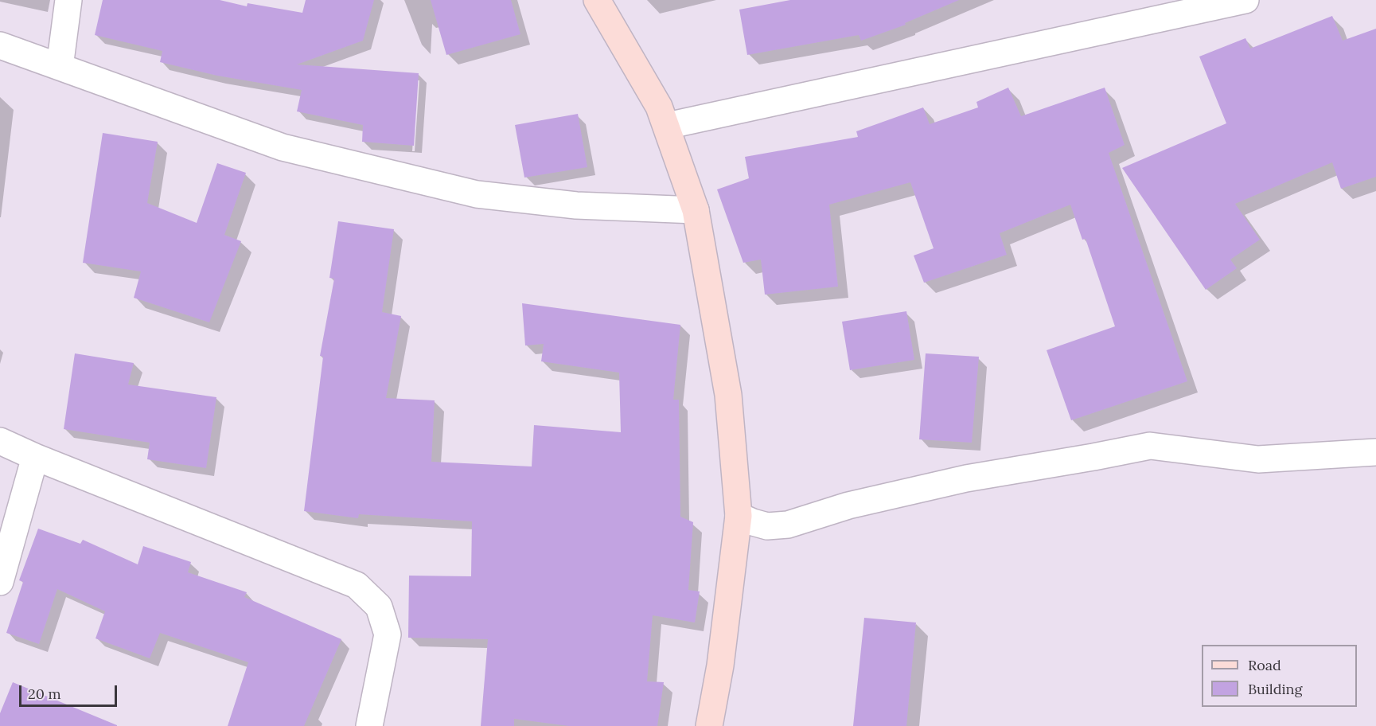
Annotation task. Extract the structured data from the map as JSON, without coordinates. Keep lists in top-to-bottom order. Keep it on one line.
{"legend":["Road","Building"],"scale_bar":"20 m"}
